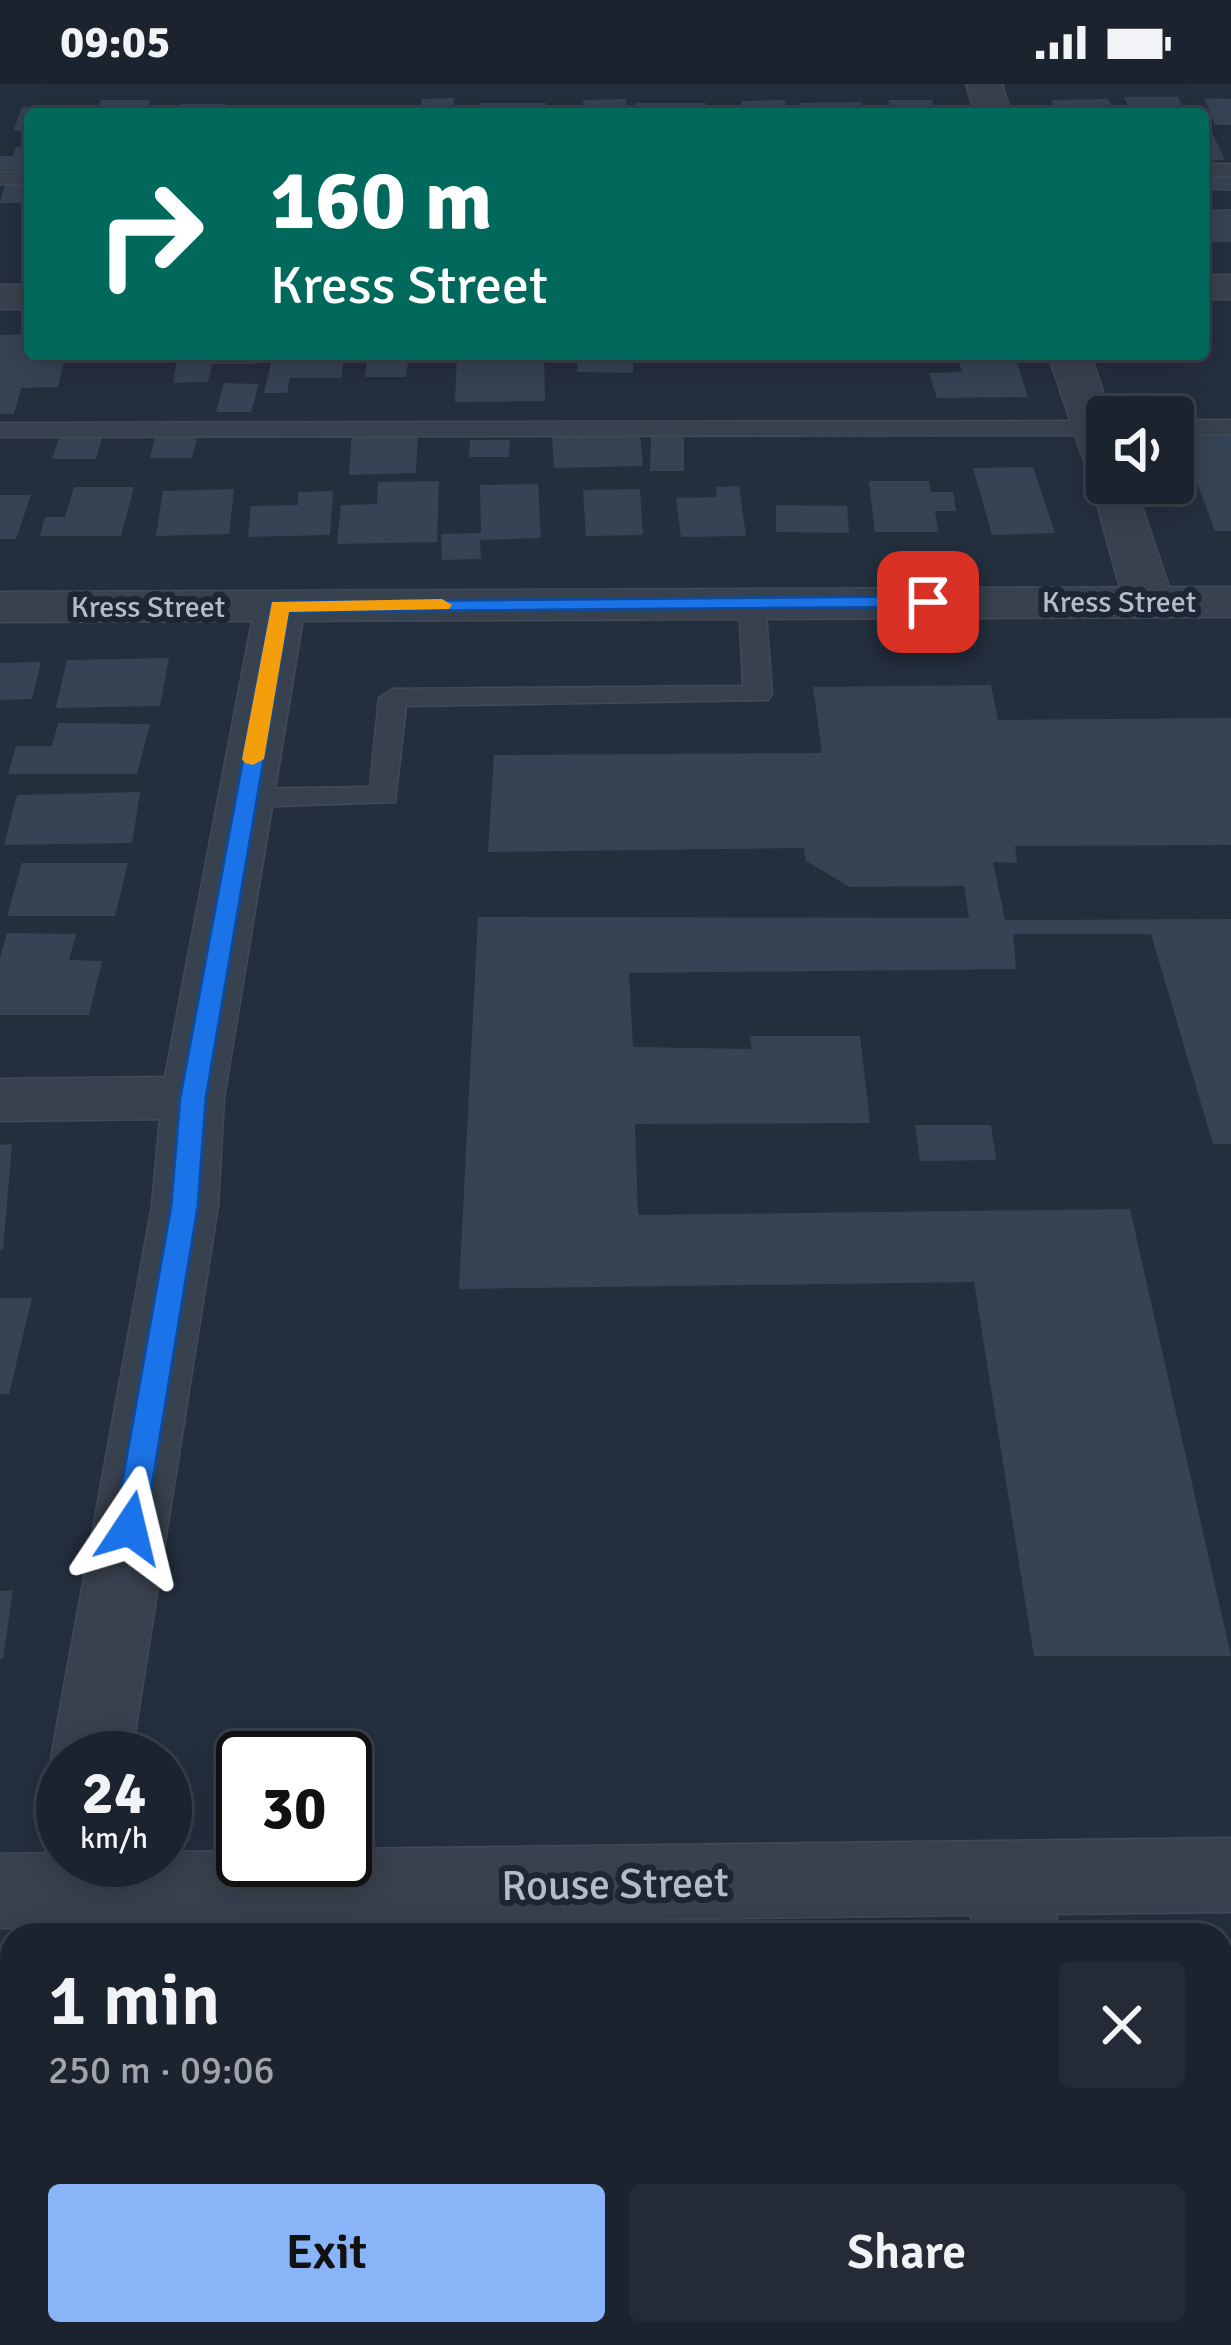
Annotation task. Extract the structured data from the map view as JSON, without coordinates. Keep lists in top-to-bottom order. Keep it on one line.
{"streets":{"street":["Kress Street","Rouse Street"]},"page":{"status":"09:05","turn":["160 m","Kress Street"],"speed":"24 km/h","limit":"30","heading":["1 min","250 m · 09:06"],"buttons":["Exit","Share"]}}
